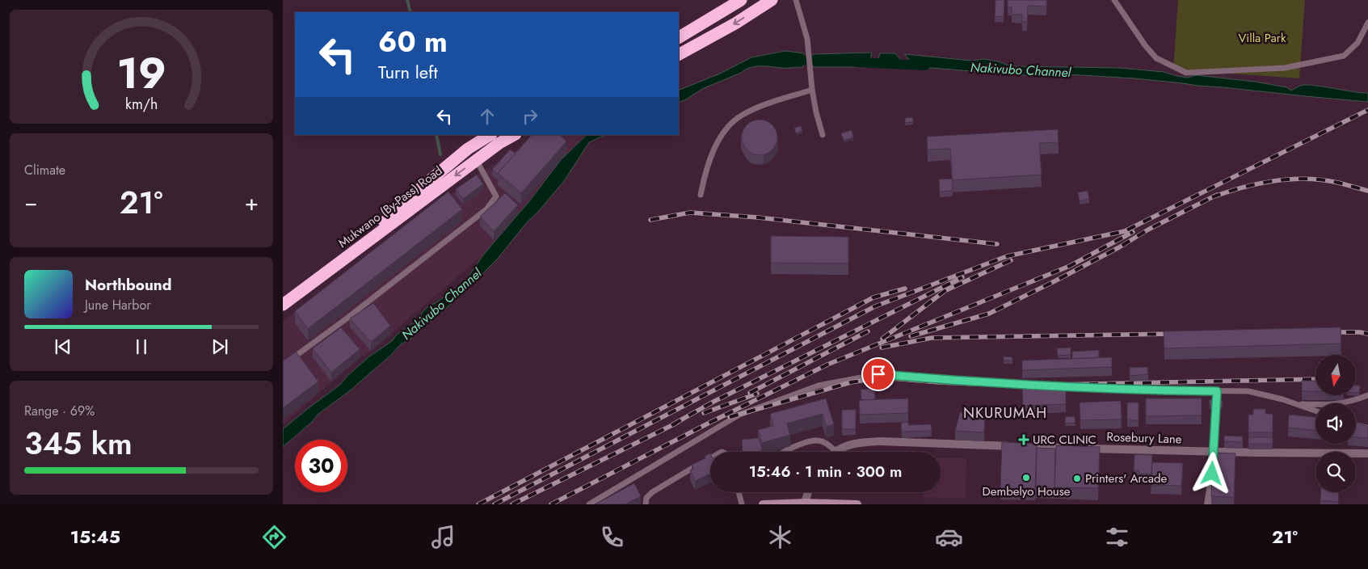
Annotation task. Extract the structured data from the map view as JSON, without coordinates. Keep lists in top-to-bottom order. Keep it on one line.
{"streets":{"highway":["Mukwano (By-Pass) Road"],"street":["Rosebury Lane"]},"districts":["NKURUMAH"],"water":["Nakivubo Channel"],"parks":["Villa Park"],"places":{"health":["URC CLINIC"],"other":["Dembelyo House","Printers' Arcade"]},"north":"bottom","page":{"turn":["60 m","Turn left"],"tile":["Climate",["Range · 69%","345 km"]],"heat":["−","21°","+"],"song":["Northbound","June Harbor"],"limit":"30","trip":"15:46 · 1 min · 300 m","tabs":["15:45","21°"],"gauge":["19","km/h"]}}
